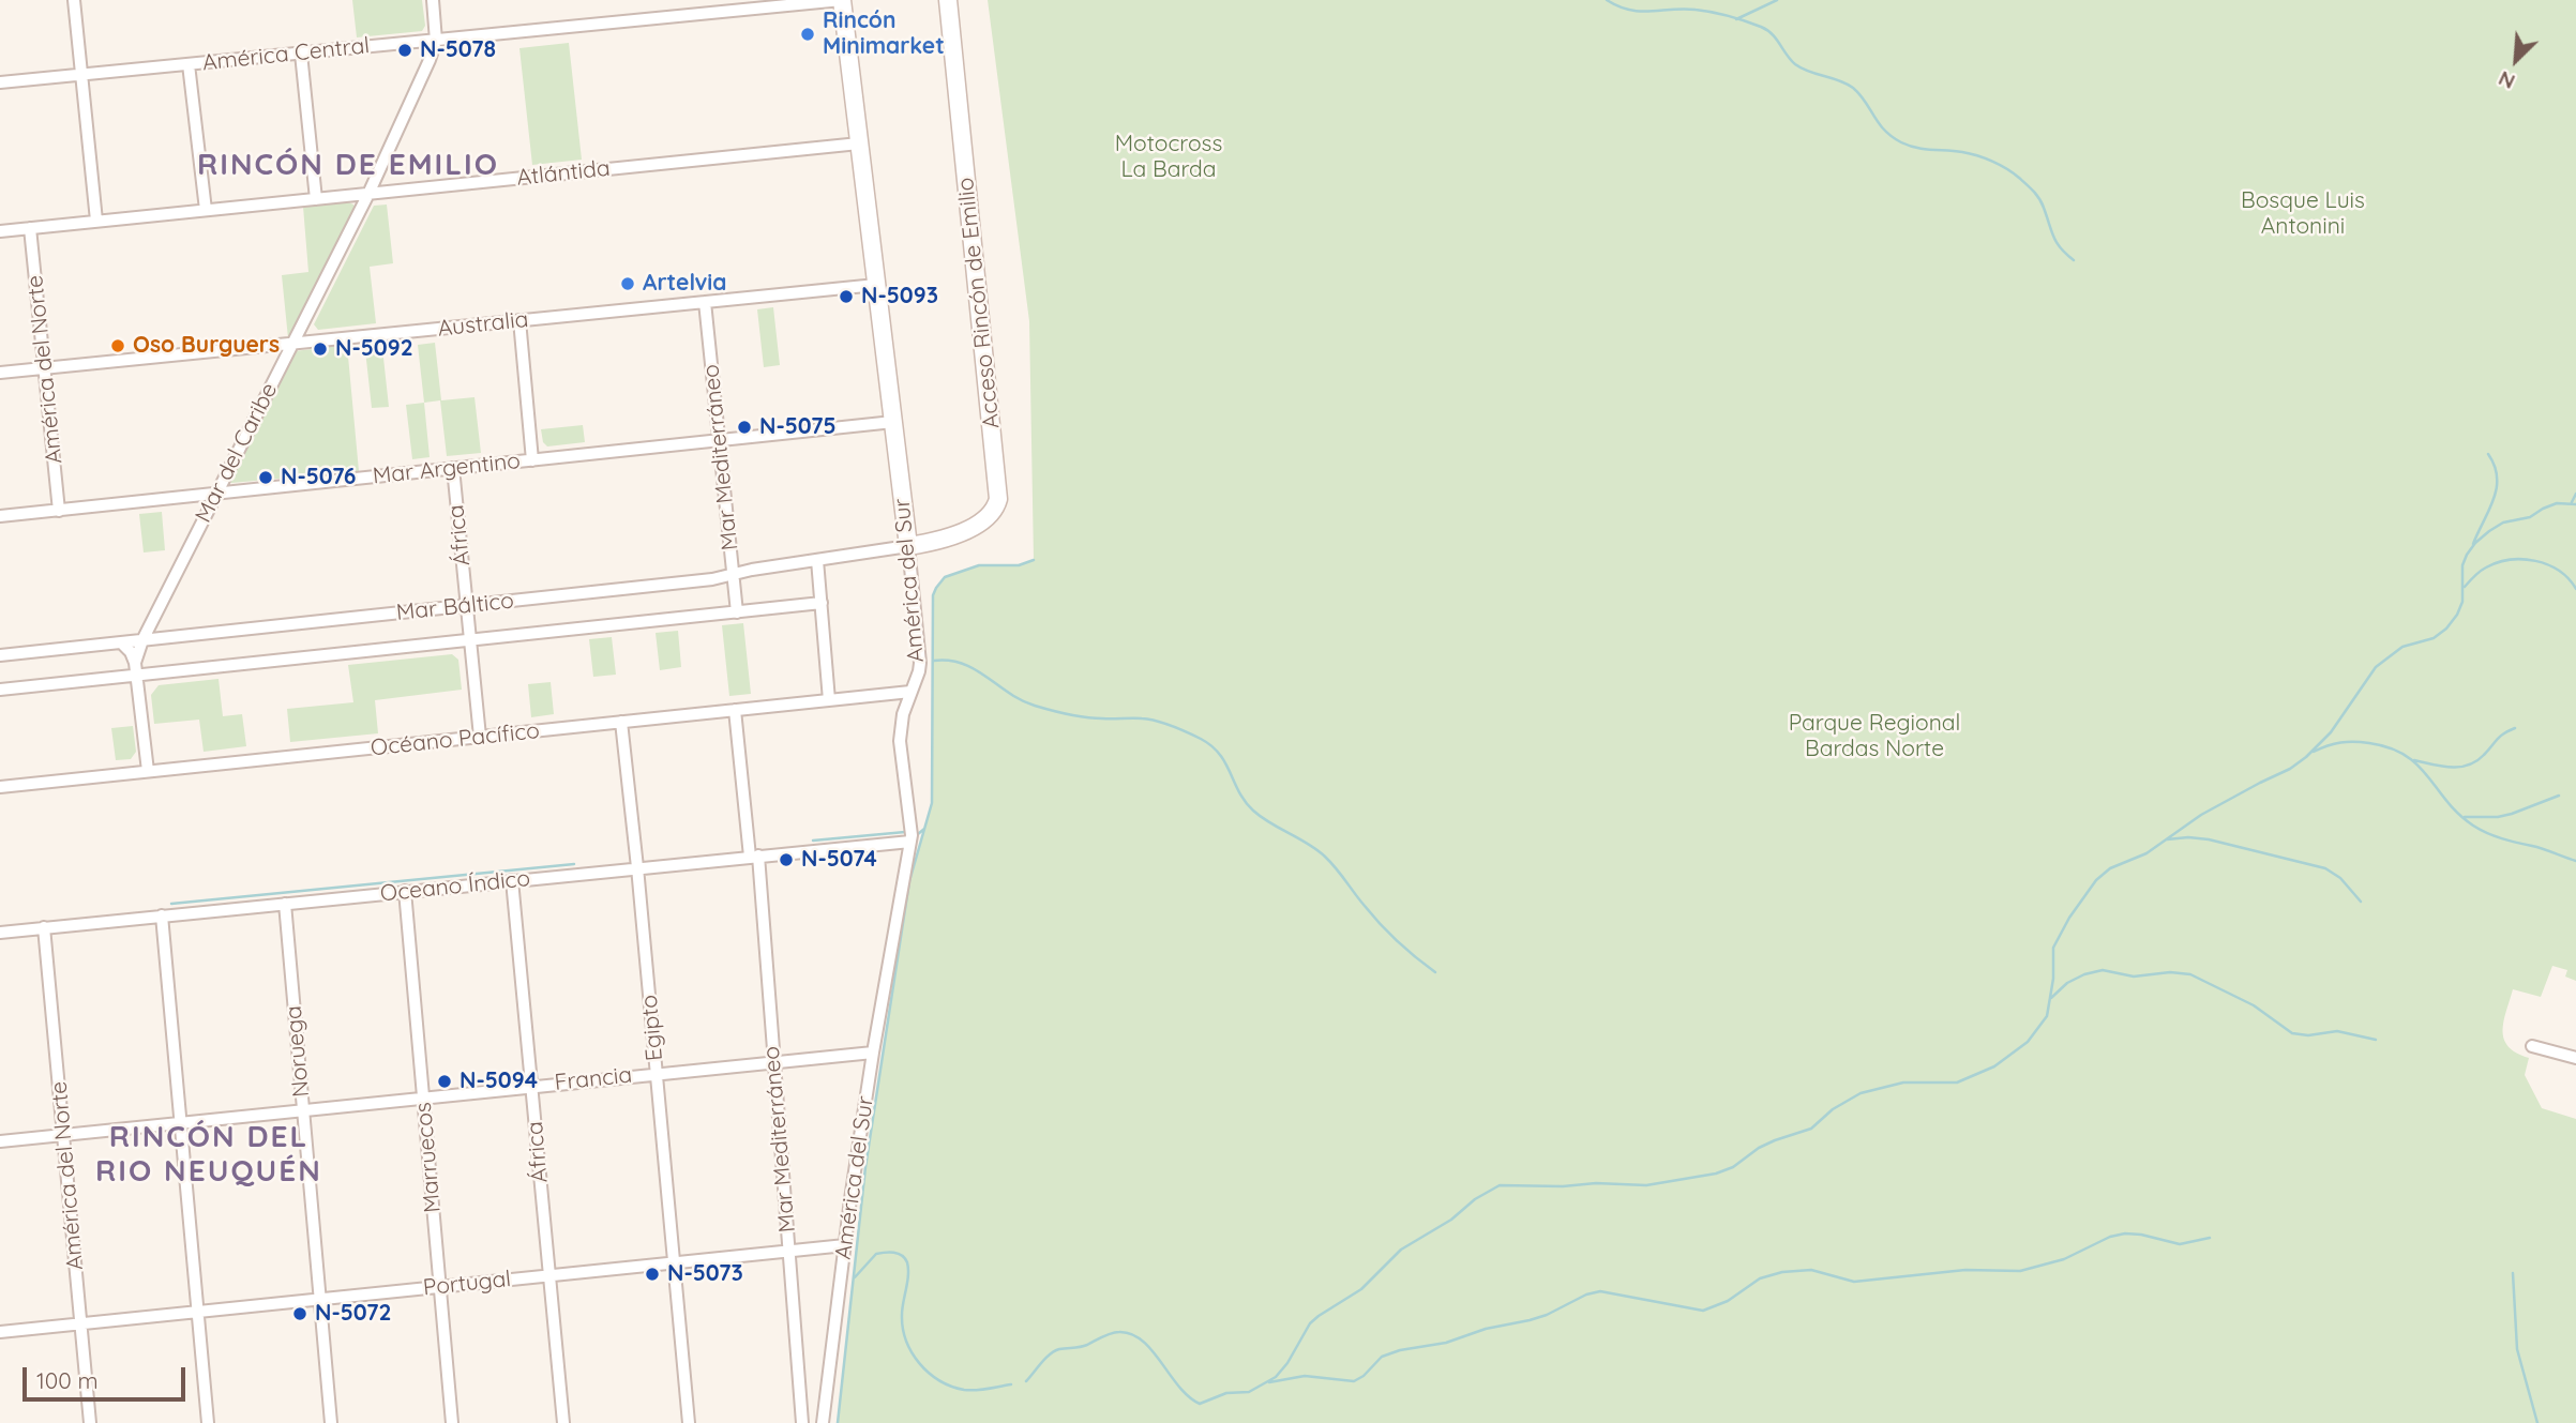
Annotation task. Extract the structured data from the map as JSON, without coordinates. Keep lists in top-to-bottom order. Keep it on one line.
{"streets":{"street":["América Central","Atlántida","Acceso Rincón de Emilio","Australia","América del Norte","Mar del Caribe","Mar Mediterráneo","Mar Argentino","África","América del Sur","Mar Báltico","Océano Pacífico","Oceano Índico","Egipto","Noruega","Francia","Marruecos","Portugal"]},"crossings":[["América Central","Mar del Caribe"],["América Central","América del Sur"],["Atlántida","América del Norte"],["Atlántida","Mar del Caribe"],["Atlántida","América del Sur"],["Acceso Rincón de Emilio","América del Sur"],["Acceso Rincón de Emilio","Mar Báltico"],["Australia","América del Norte"],["Australia","Mar del Caribe"],["Australia","Mar Mediterráneo"],["Australia","América del Sur"],["América del Norte","Mar Argentino"],["América del Norte","Oceano Índico"],["América del Norte","Francia"],["América del Norte","Portugal"],["Mar del Caribe","Mar Argentino"],["Mar del Caribe","Mar Báltico"],["Mar del Caribe","Océano Pacífico"],["Mar Mediterráneo","Mar Argentino"],["Mar Mediterráneo","Mar Báltico"],["Mar Mediterráneo","Océano Pacífico"],["Mar Mediterráneo","Oceano Índico"],["Mar Mediterráneo","Francia"],["Mar Mediterráneo","Portugal"],["Mar Argentino","África"],["Mar Argentino","América del Sur"],["África","Mar Báltico"],["África","Océano Pacífico"],["África","Oceano Índico"],["África","Francia"],["África","Portugal"],["América del Sur","Mar Báltico"],["América del Sur","Océano Pacífico"],["América del Sur","Oceano Índico"],["América del Sur","Francia"],["América del Sur","Portugal"],["Océano Pacífico","Egipto"],["Oceano Índico","Egipto"],["Oceano Índico","Noruega"],["Oceano Índico","Marruecos"],["Egipto","Francia"],["Egipto","Portugal"],["Noruega","Francia"],["Noruega","Portugal"],["Francia","Marruecos"],["Marruecos","Portugal"]],"districts":["RINCÓN DE EMILIO","RINCÓN DEL RIO NEUQUÉN"],"parks":["Motocross La Barda","Bosque Luis Antonini","Parque Regional Bardas Norte"],"places":["Rincón Minimarket","N-5078","Artelvia","N-5093","Oso Burguers","N-5092","N-5075","N-5076","N-5074","N-5094","N-5073","N-5072"],"scale_bar":"100 m","north":"bottom left"}
